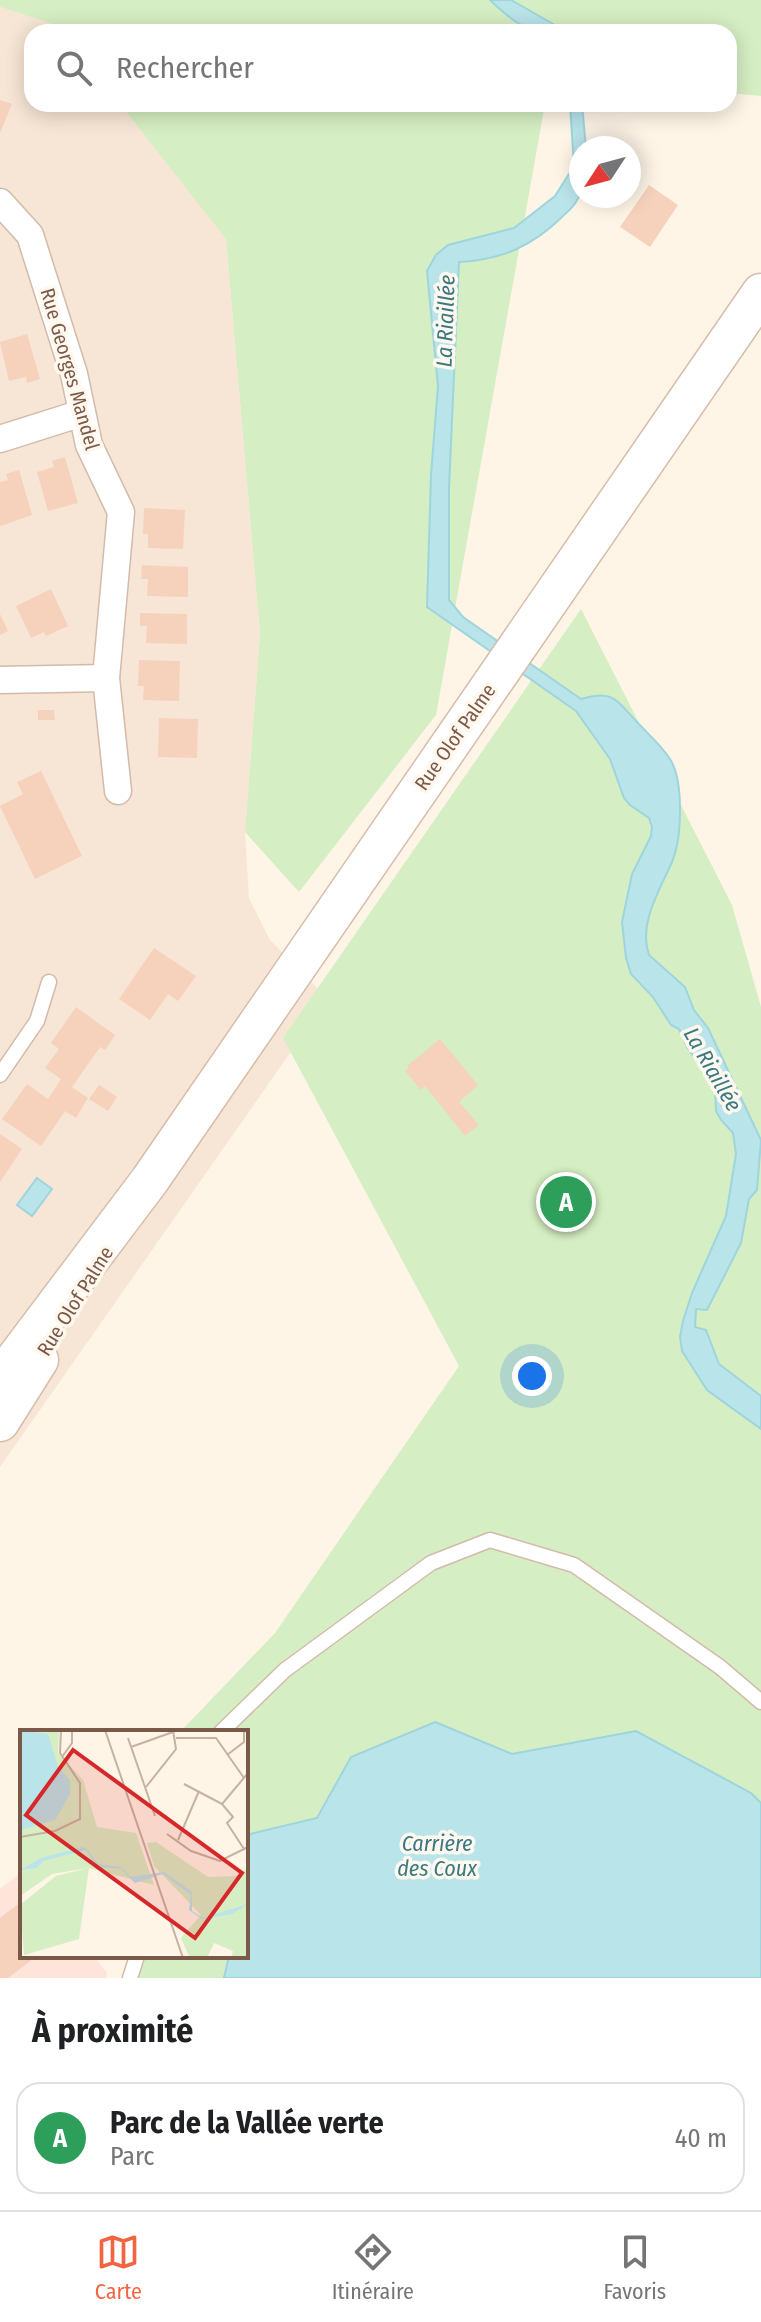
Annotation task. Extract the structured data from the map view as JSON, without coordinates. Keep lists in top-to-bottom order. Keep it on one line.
{"streets":{"main road":["Rue Olof Palme"],"street":["Rue Georges Mandel"]},"water":["La Riaillée","Carrière des Coux"],"north":"bottom left","page":{"search":"Rechercher","pins":"A","heading":"À proximité","list":[{"mark":"A","name":"Parc de la Vallée verte","note":"Parc","value":"40 m"}],"nav":["Carte","Itinéraire","Favoris"]}}
